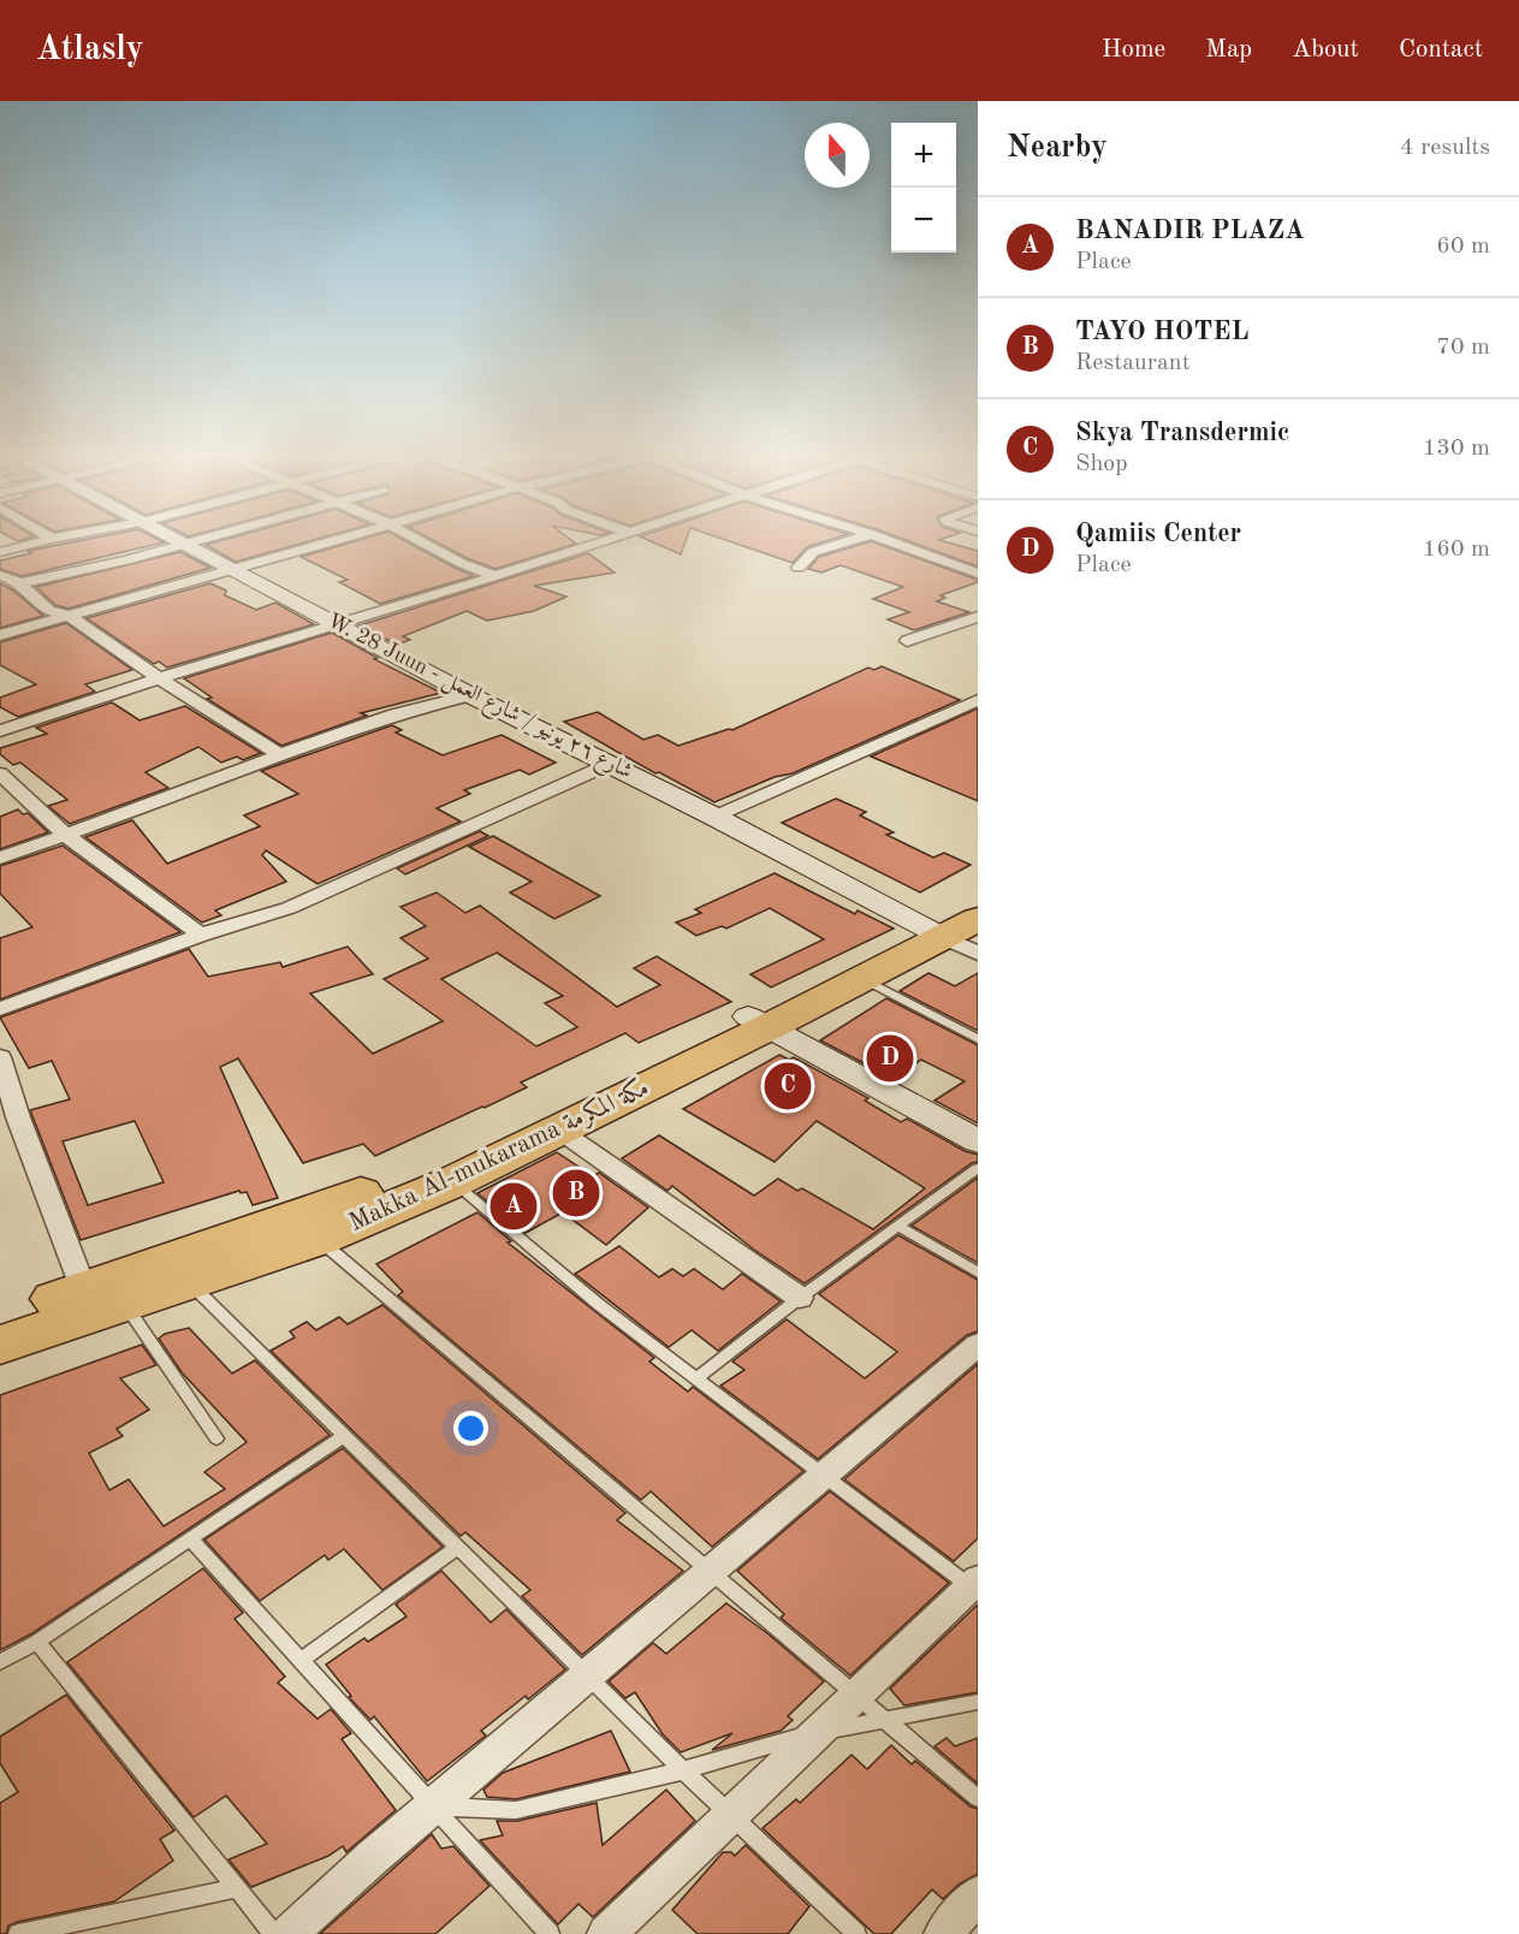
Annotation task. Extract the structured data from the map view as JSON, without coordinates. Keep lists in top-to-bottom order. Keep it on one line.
{"streets":{"highway":["Makka Al-mukarama مكة المكرمة"],"street":["W. 28 Juun - شارع ٢٦ يونيو / شارع العمل"]},"crossings":[["W. 28 Juun - شارع ٢٦ يونيو / شارع العمل","Makka Al-mukarama مكة المكرمة"]],"north":"top","page":{"header":"Atlasly","nav":["Home","Map","About","Contact"],"heading":["Nearby","4 results"],"map_buttons":["+","−"],"list":[{"mark":"A","name":"BANADIR PLAZA","note":"Place","value":"60 m"},{"mark":"B","name":"TAYO HOTEL","note":"Restaurant","value":"70 m"},{"mark":"C","name":"Skya Transdermic","note":"Shop","value":"130 m"},{"mark":"D","name":"Qamiis Center","note":"Place","value":"160 m"}],"pins":["D","C","B","A"]}}
